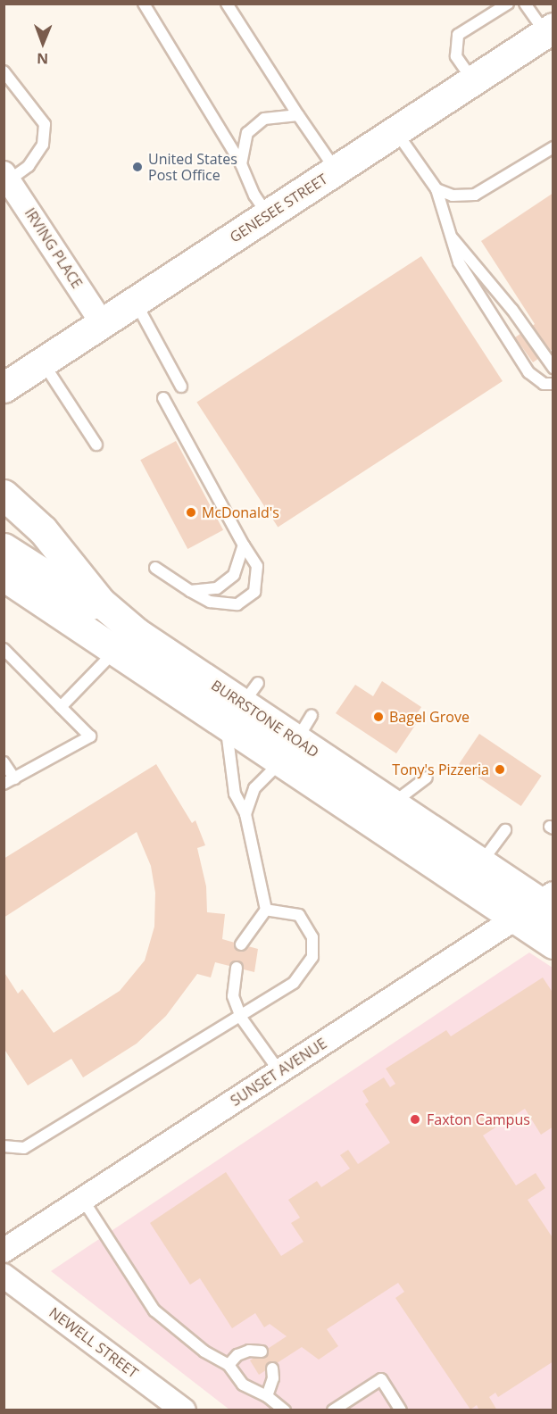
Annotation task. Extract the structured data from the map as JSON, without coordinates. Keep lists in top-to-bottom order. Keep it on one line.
{"streets":{"street":["GENESEE STREET","IRVING PLACE","BURRSTONE ROAD","SUNSET AVENUE","NEWELL STREET"]},"crossings":[["GENESEE STREET","IRVING PLACE"],["BURRSTONE ROAD","SUNSET AVENUE"]],"places":["United States Post Office","McDonald's","Bagel Grove","Tony's Pizzeria","Faxton Campus"],"north":"bottom"}
